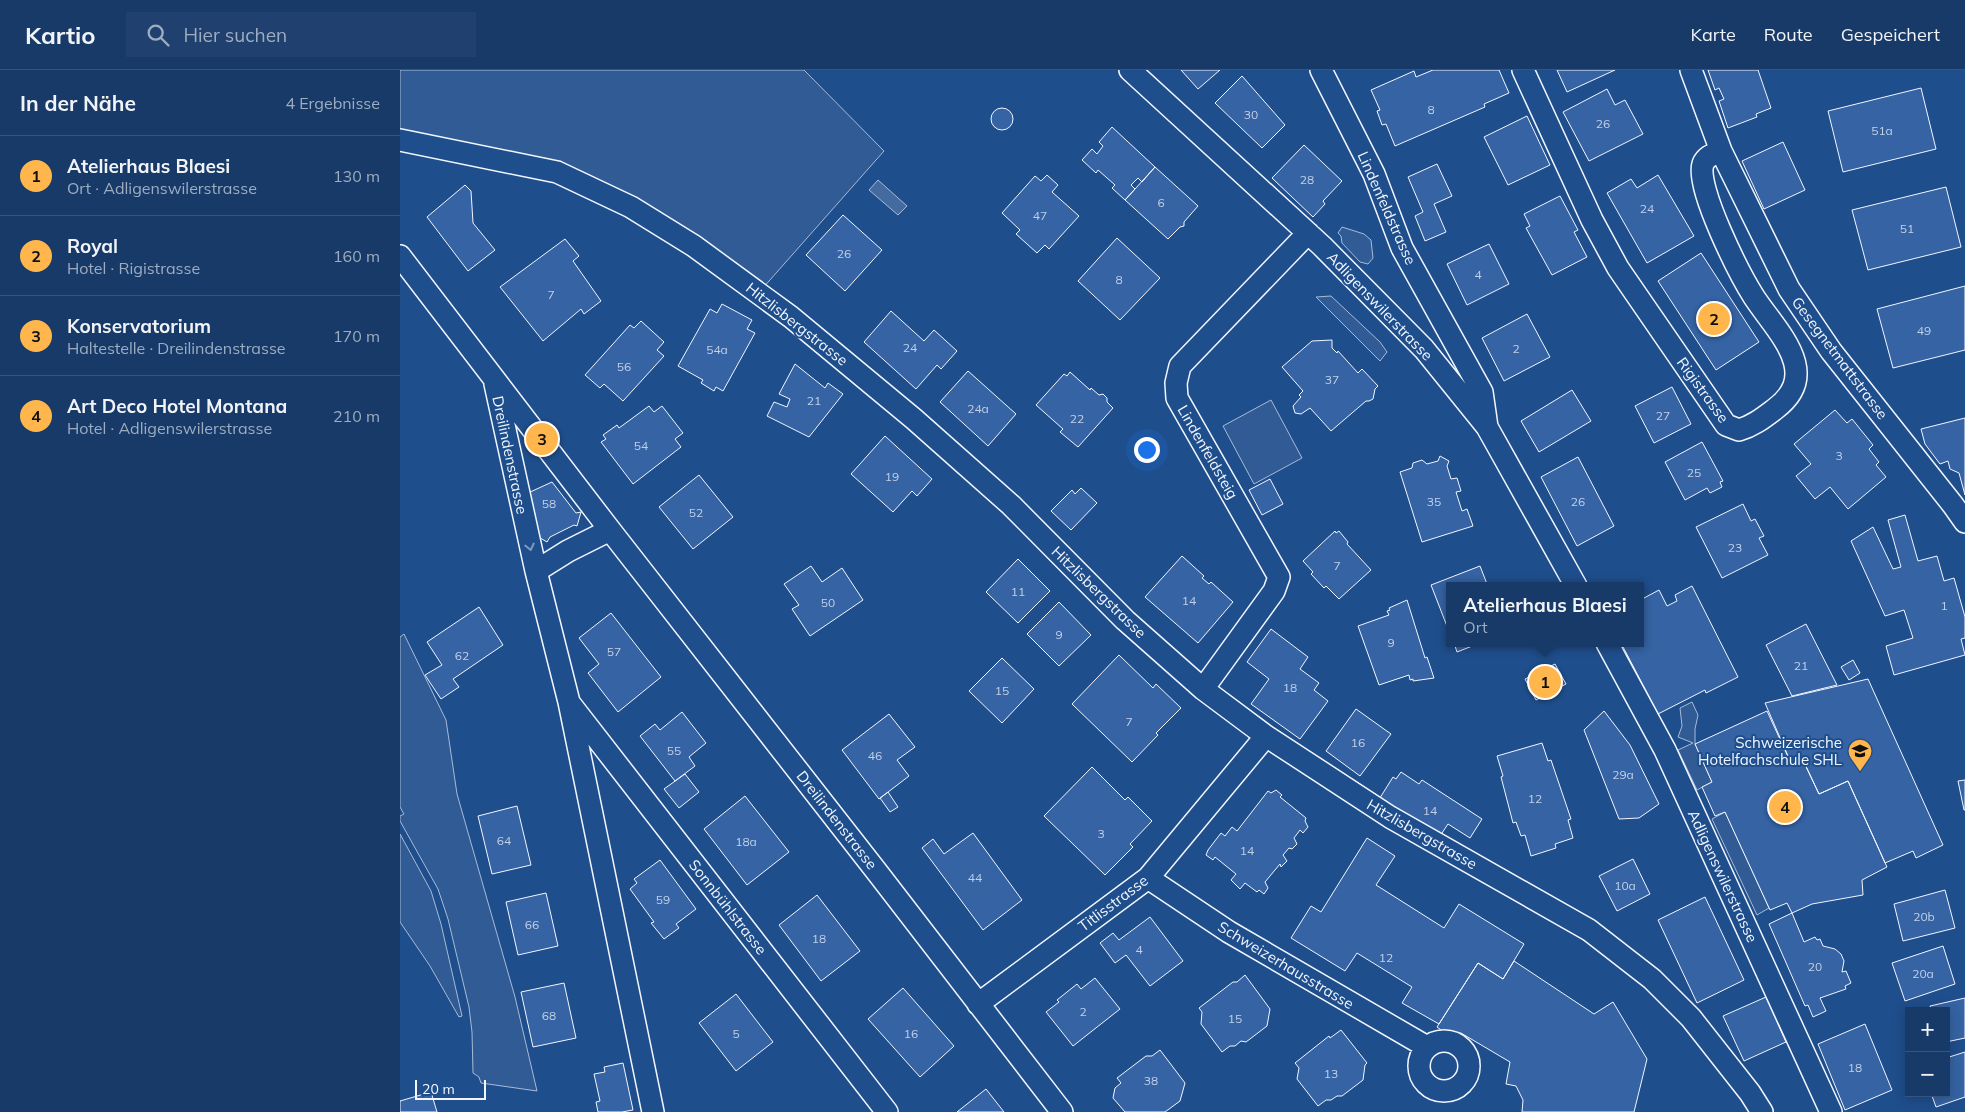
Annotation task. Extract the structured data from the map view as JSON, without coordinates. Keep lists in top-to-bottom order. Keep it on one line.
{"streets":{"street":["Lindenfeldstrasse","Adligenswilerstrasse","Hitzlisbergstrasse","Gesegnetmattstrasse","Rigistrasse","Lindenfeldsteig","Dreilindenstrasse","Titlisstrasse","Sonnbühlstrasse","Schweizerhausstrasse"]},"crossings":[["Lindenfeldstrasse","Adligenswilerstrasse"],["Adligenswilerstrasse","Lindenfeldsteig"],["Hitzlisbergstrasse","Lindenfeldsteig"],["Hitzlisbergstrasse","Titlisstrasse"],["Gesegnetmattstrasse","Rigistrasse"],["Dreilindenstrasse","Titlisstrasse"],["Dreilindenstrasse","Sonnbühlstrasse"],["Titlisstrasse","Schweizerhausstrasse"]],"places":{"school or university":["Schweizerische Hotelfachschule SHL"]},"house_numbers":["8","30","26","51a","28","6","24","47","51","26","4","8","7","49","24","2","54a","56","37","21","24a","27","22","54","3","25","19","35","26","58","52","23","7","11","14","50","1","9","9","57","62","21","18","15","7","16","55","46","29a","12","14","3","64","18a","14","44","10a","59","20b","66","18","4","12","20","20a","2","68","15","5","16","18","13","38"],"scale_bar":"20 m","page":{"header":"Kartio","search":"Hier suchen","nav":["Karte","Route","Gespeichert"],"heading":["In der Nähe","4 Ergebnisse"],"list":[{"mark":"1","name":"Atelierhaus Blaesi","note":"Ort · Adligenswilerstrasse","value":"130 m"},{"mark":"2","name":"Royal","note":"Hotel · Rigistrasse","value":"160 m"},{"mark":"3","name":"Konservatorium","note":"Haltestelle · Dreilindenstrasse","value":"170 m"},{"mark":"4","name":"Art Deco Hotel Montana","note":"Hotel · Adligenswilerstrasse","value":"210 m"}],"pins":["2","3","1","4"],"popup":["Atelierhaus Blaesi","Ort"],"map_buttons":["+","−"],"scale":"20 m"}}
